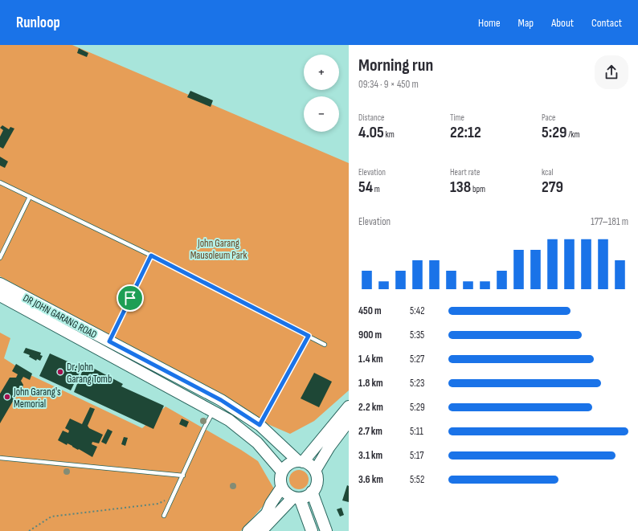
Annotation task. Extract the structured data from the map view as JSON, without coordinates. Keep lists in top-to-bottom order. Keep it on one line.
{"streets":{"main road":["DR JOHN GARANG ROAD"]},"parks":["John Garang Mausoleum Park"],"places":["Dr. John Garang Tomb","John Garang's Memorial"],"page":{"header":"Runloop","nav":["Home","Map","About","Contact"],"heading":["Morning run","09:34 · 9 × 450 m"],"map_buttons":["+","−"],"stats":[["Distance","4.05 km"],["Time","22:12"],["Pace","5:29 /km"],["Elevation","54 m"],["Heart rate","138 bpm"],["kcal","279"]],"chart":["Elevation","177–181 m"],"list":[{"name":"450 m","note":"5:42"},{"name":"900 m","note":"5:35"},{"name":"1.4 km","note":"5:27"},{"name":"1.8 km","note":"5:23"},{"name":"2.2 km","note":"5:29"},{"name":"2.7 km","note":"5:11"},{"name":"3.1 km","note":"5:17"},{"name":"3.6 km","note":"5:52"}]}}
